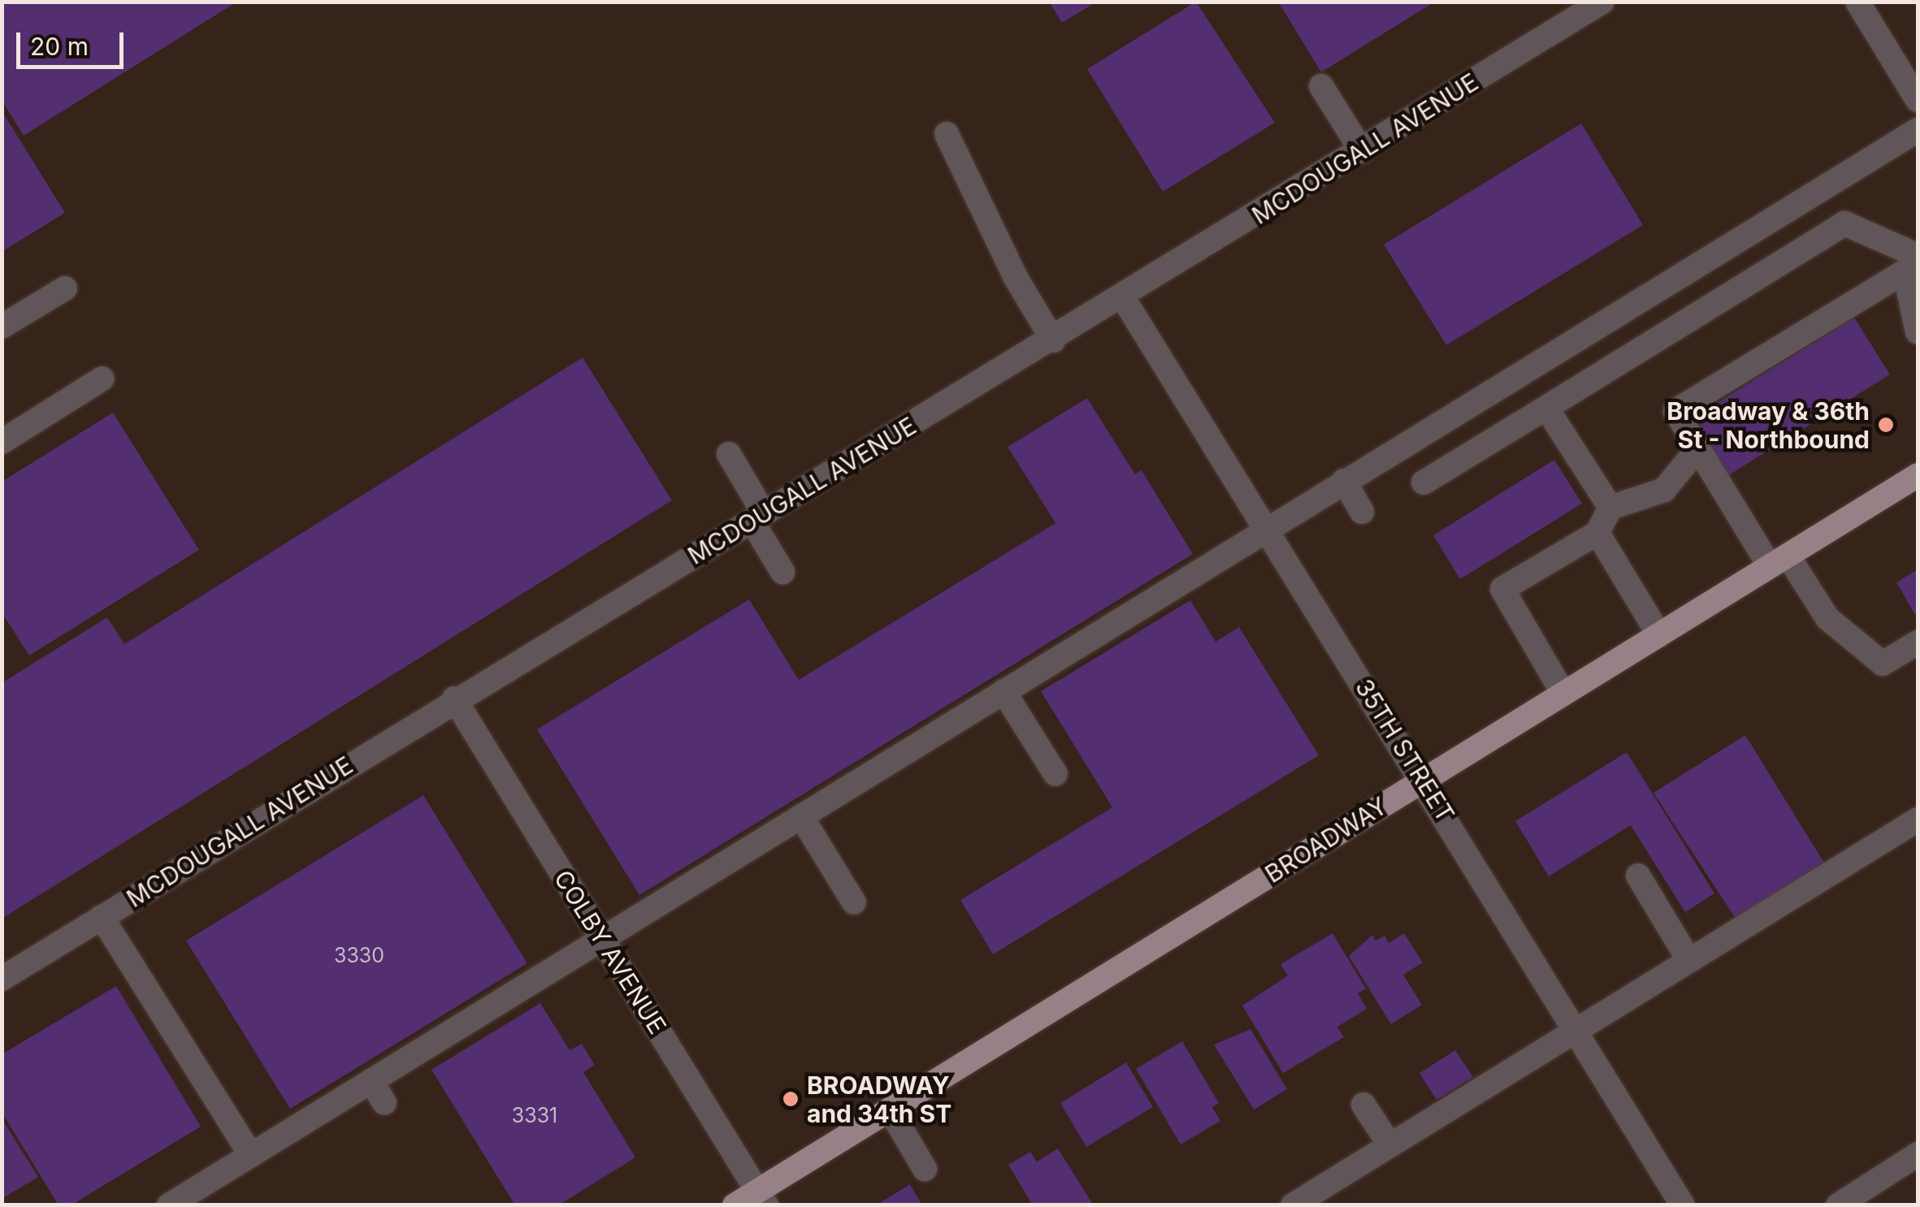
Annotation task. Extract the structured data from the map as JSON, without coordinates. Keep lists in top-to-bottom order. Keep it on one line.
{"streets":{"main road":["BROADWAY"],"street":["MCDOUGALL AVENUE","35TH STREET","COLBY AVENUE"]},"crossings":[["MCDOUGALL AVENUE","35TH STREET"],["MCDOUGALL AVENUE","COLBY AVENUE"],["35TH STREET","BROADWAY"],["BROADWAY","COLBY AVENUE"]],"places":["Broadway & 36th St - Northbound","BROADWAY and 34th ST"],"house_numbers":["3330","3331"],"scale_bar":"20 m"}
